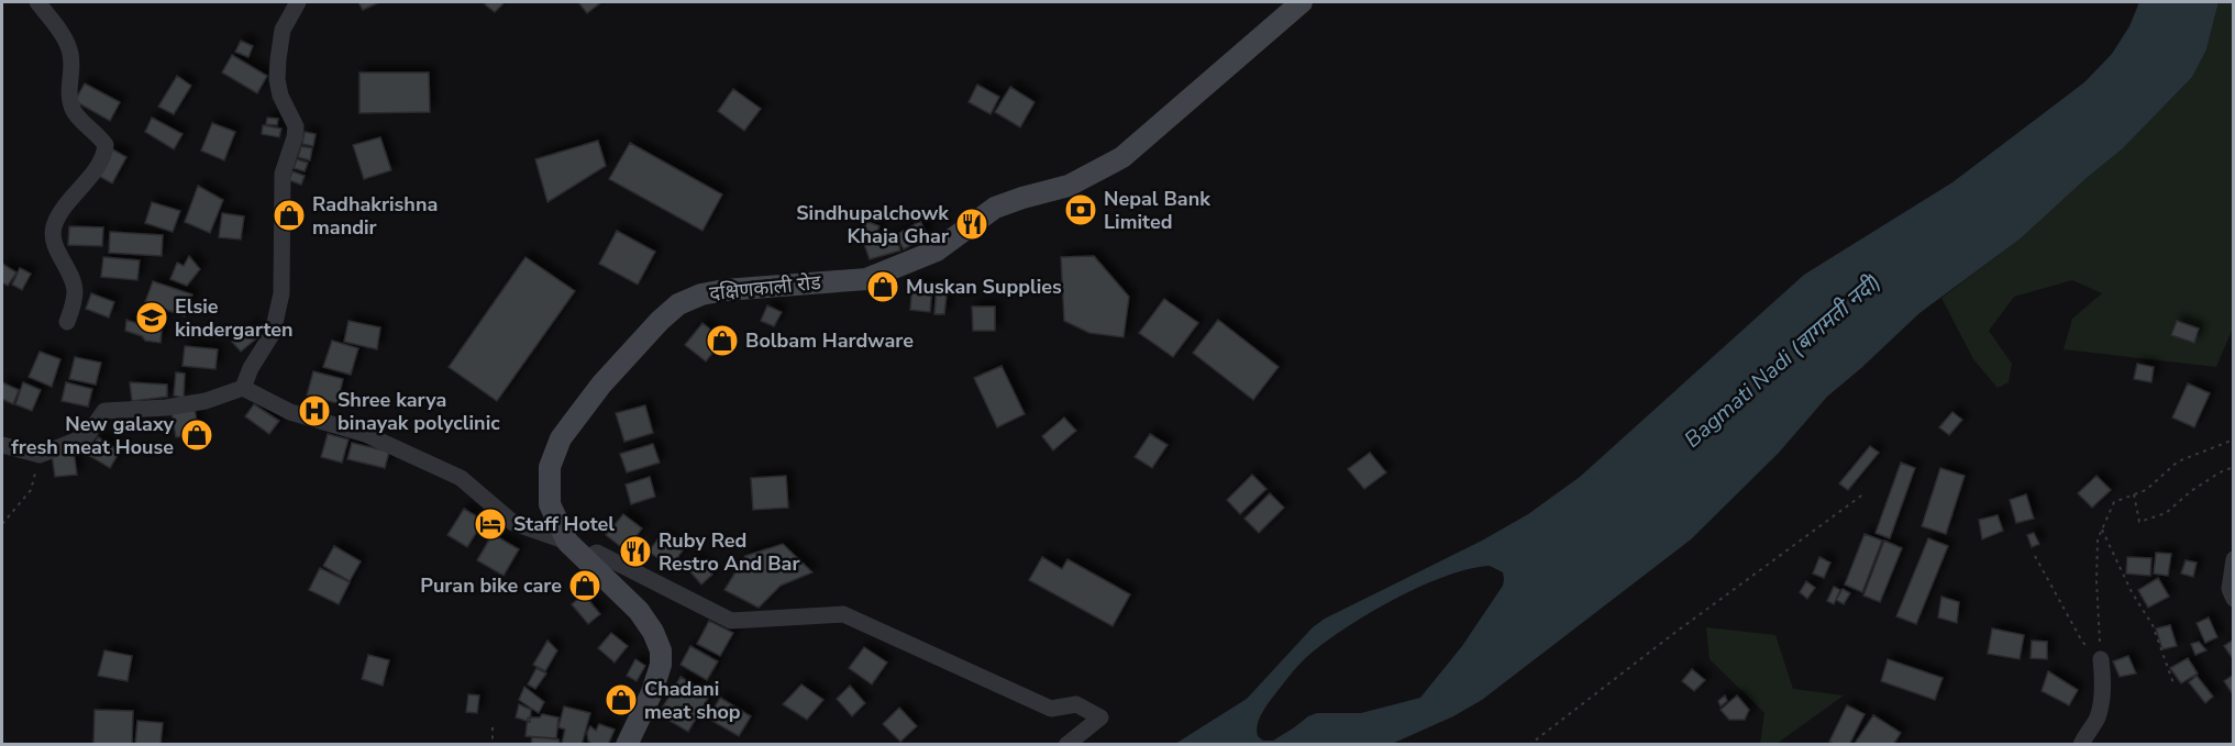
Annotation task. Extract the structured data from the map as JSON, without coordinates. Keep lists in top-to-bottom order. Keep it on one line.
{"streets":{"main road":["दक्षिणकाली रोड"]},"water":["Bagmati Nadi (बागमती नदी)"],"places":{"bank":["Nepal Bank Limited"],"shop":["Radhakrishna mandir","Muskan Supplies","Bolbam Hardware","New galaxy fresh meat House","Puran bike care","Chadani meat shop"],"restaurant":["Sindhupalchowk Khaja Ghar","Ruby Red Restro And Bar"],"school or university":["Elsie kindergarten"],"hospital":["Shree karya binayak polyclinic"],"hotel":["Staff Hotel"]}}
